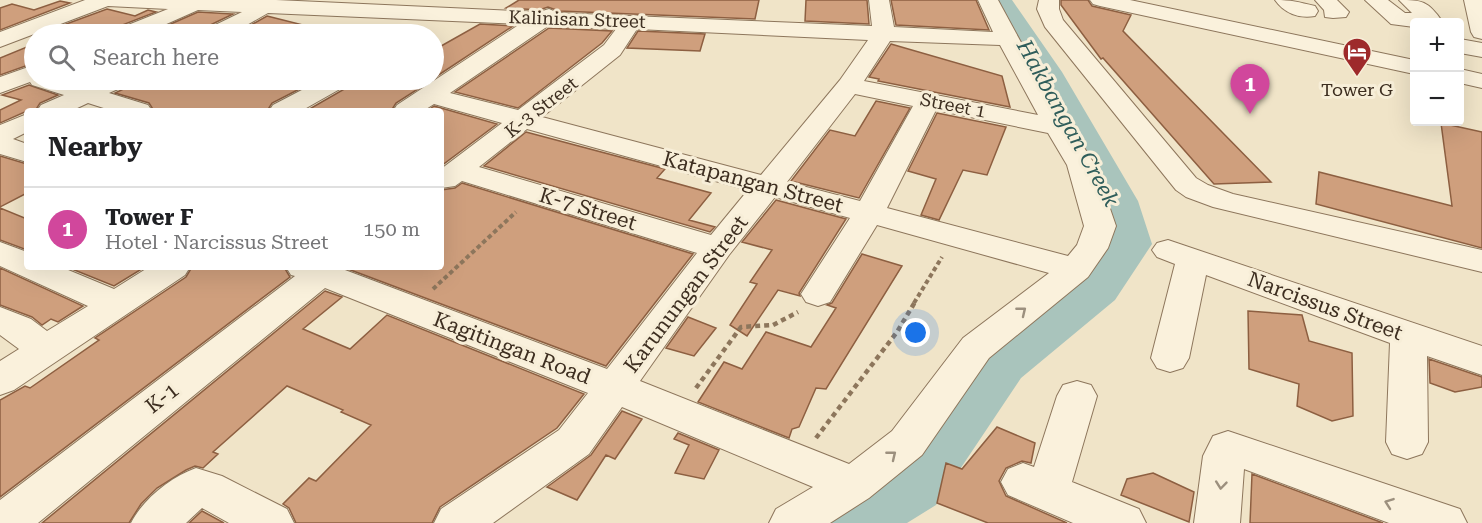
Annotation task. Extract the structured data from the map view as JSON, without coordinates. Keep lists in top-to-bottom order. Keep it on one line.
{"streets":{"street":["Kalinisan Street","Street 1","K-3 Street","Katapangan Street","K-7 Street","Karunungan Street","Narcissus Street","Kagitingan Road","K-1"]},"crossings":[["Kalinisan Street","K-3 Street"],["Kalinisan Street","Karunungan Street"],["Street 1","Karunungan Street"],["K-3 Street","Katapangan Street"],["K-3 Street","K-7 Street"],["Katapangan Street","Karunungan Street"],["K-7 Street","Karunungan Street"],["Karunungan Street","Kagitingan Road"]],"water":["Hakbangan Creek"],"places":{"hotel":["Tower G"]},"page":{"map_buttons":["+","−"],"search":"Search here","pins":"1","heading":"Nearby","list":[{"mark":"1","name":"Tower F","note":"Hotel · Narcissus Street","value":"150 m"}]}}
